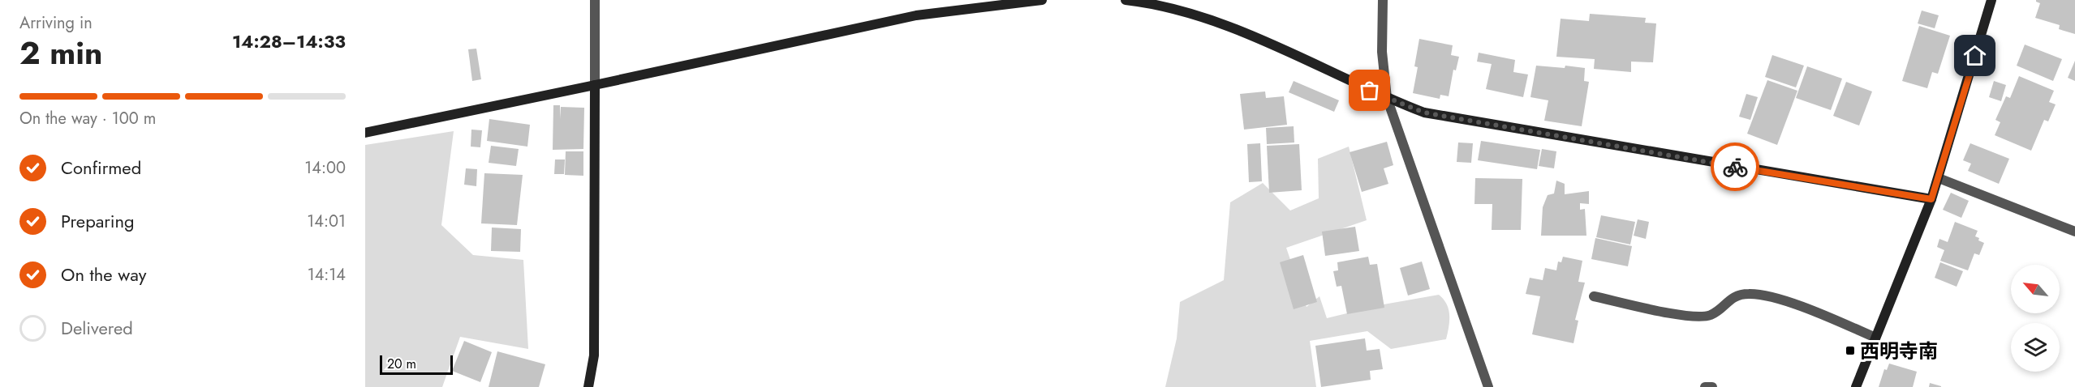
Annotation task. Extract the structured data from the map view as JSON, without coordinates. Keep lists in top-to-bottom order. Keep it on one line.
{"places":{"transit":["西明寺南"]},"scale_bar":"20 m","north":"top left","page":{"heading":["2 min","Arriving in","14:28–14:33"],"bar":"On the way · 100 m","list":[["Confirmed","14:00"],["Preparing","14:01"],["On the way","14:14"],"Delivered"],"scale":"20 m"}}
